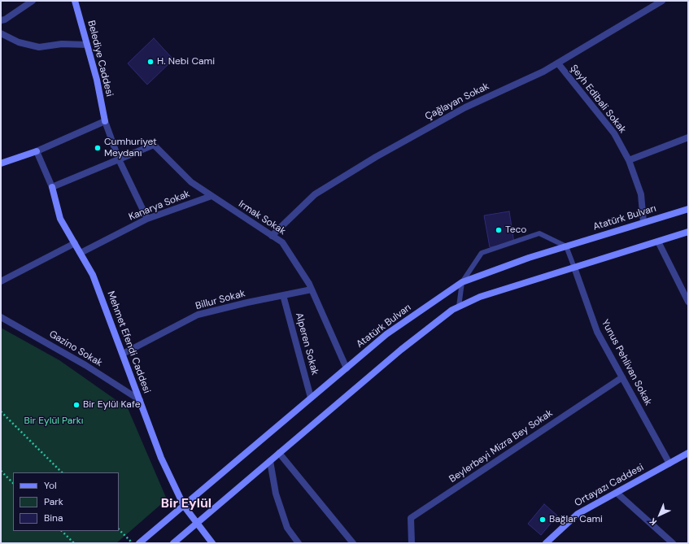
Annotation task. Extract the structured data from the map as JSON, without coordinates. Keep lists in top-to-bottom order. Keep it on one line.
{"streets":{"main road":["Belediye Caddesi","Atatürk Bulvarı","Mehmet Efendi Caddesi","Ortayazı Caddesi"],"street":["Şeyh Edibali Sokak","Çağlayan Sokak","Kanarya Sokak","Irmak Sokak","Billur Sokak","Alperen Sokak","Gazino Sokak","Yunus Pehlivan Sokak","Beylerbeyi Mizra Bey Sokak"]},"crossings":[["Şeyh Edibali Sokak","Çağlayan Sokak"],["Şeyh Edibali Sokak","Atatürk Bulvarı"],["Çağlayan Sokak","Irmak Sokak"],["Kanarya Sokak","Irmak Sokak"],["Kanarya Sokak","Mehmet Efendi Caddesi"],["Irmak Sokak","Atatürk Bulvarı"],["Irmak Sokak","Billur Sokak"],["Atatürk Bulvarı","Mehmet Efendi Caddesi"],["Atatürk Bulvarı","Alperen Sokak"],["Billur Sokak","Mehmet Efendi Caddesi"],["Billur Sokak","Alperen Sokak"],["Mehmet Efendi Caddesi","Gazino Sokak"],["Yunus Pehlivan Sokak","Beylerbeyi Mizra Bey Sokak"],["Yunus Pehlivan Sokak","Ortayazı Caddesi"]],"districts":["Bir Eylül"],"parks":["Bir Eylül Parkı"],"places":["H. Nebi Cami","Cumhuriyet Meydanı","Teco","Bir Eylül Kafe","Bağlar Cami"],"legend":["Yol","Park","Bina"],"north":"bottom left"}
